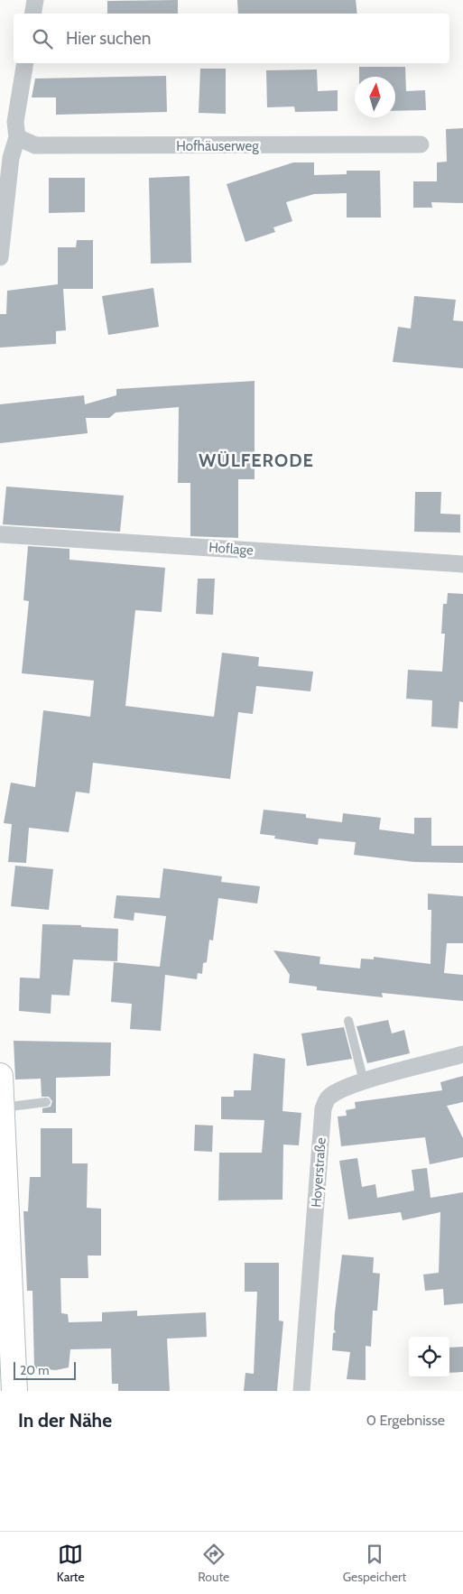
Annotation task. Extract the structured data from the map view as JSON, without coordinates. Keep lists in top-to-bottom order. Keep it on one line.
{"streets":{"street":["Hofhäuserweg","Hoflage","Hoyerstraße"]},"districts":["WÜLFERODE"],"scale_bar":"20 m","north":"top","page":{"search":"Hier suchen","scale":"20 m","heading":["In der Nähe","0 Ergebnisse"],"nav":["Karte","Route","Gespeichert"]}}
